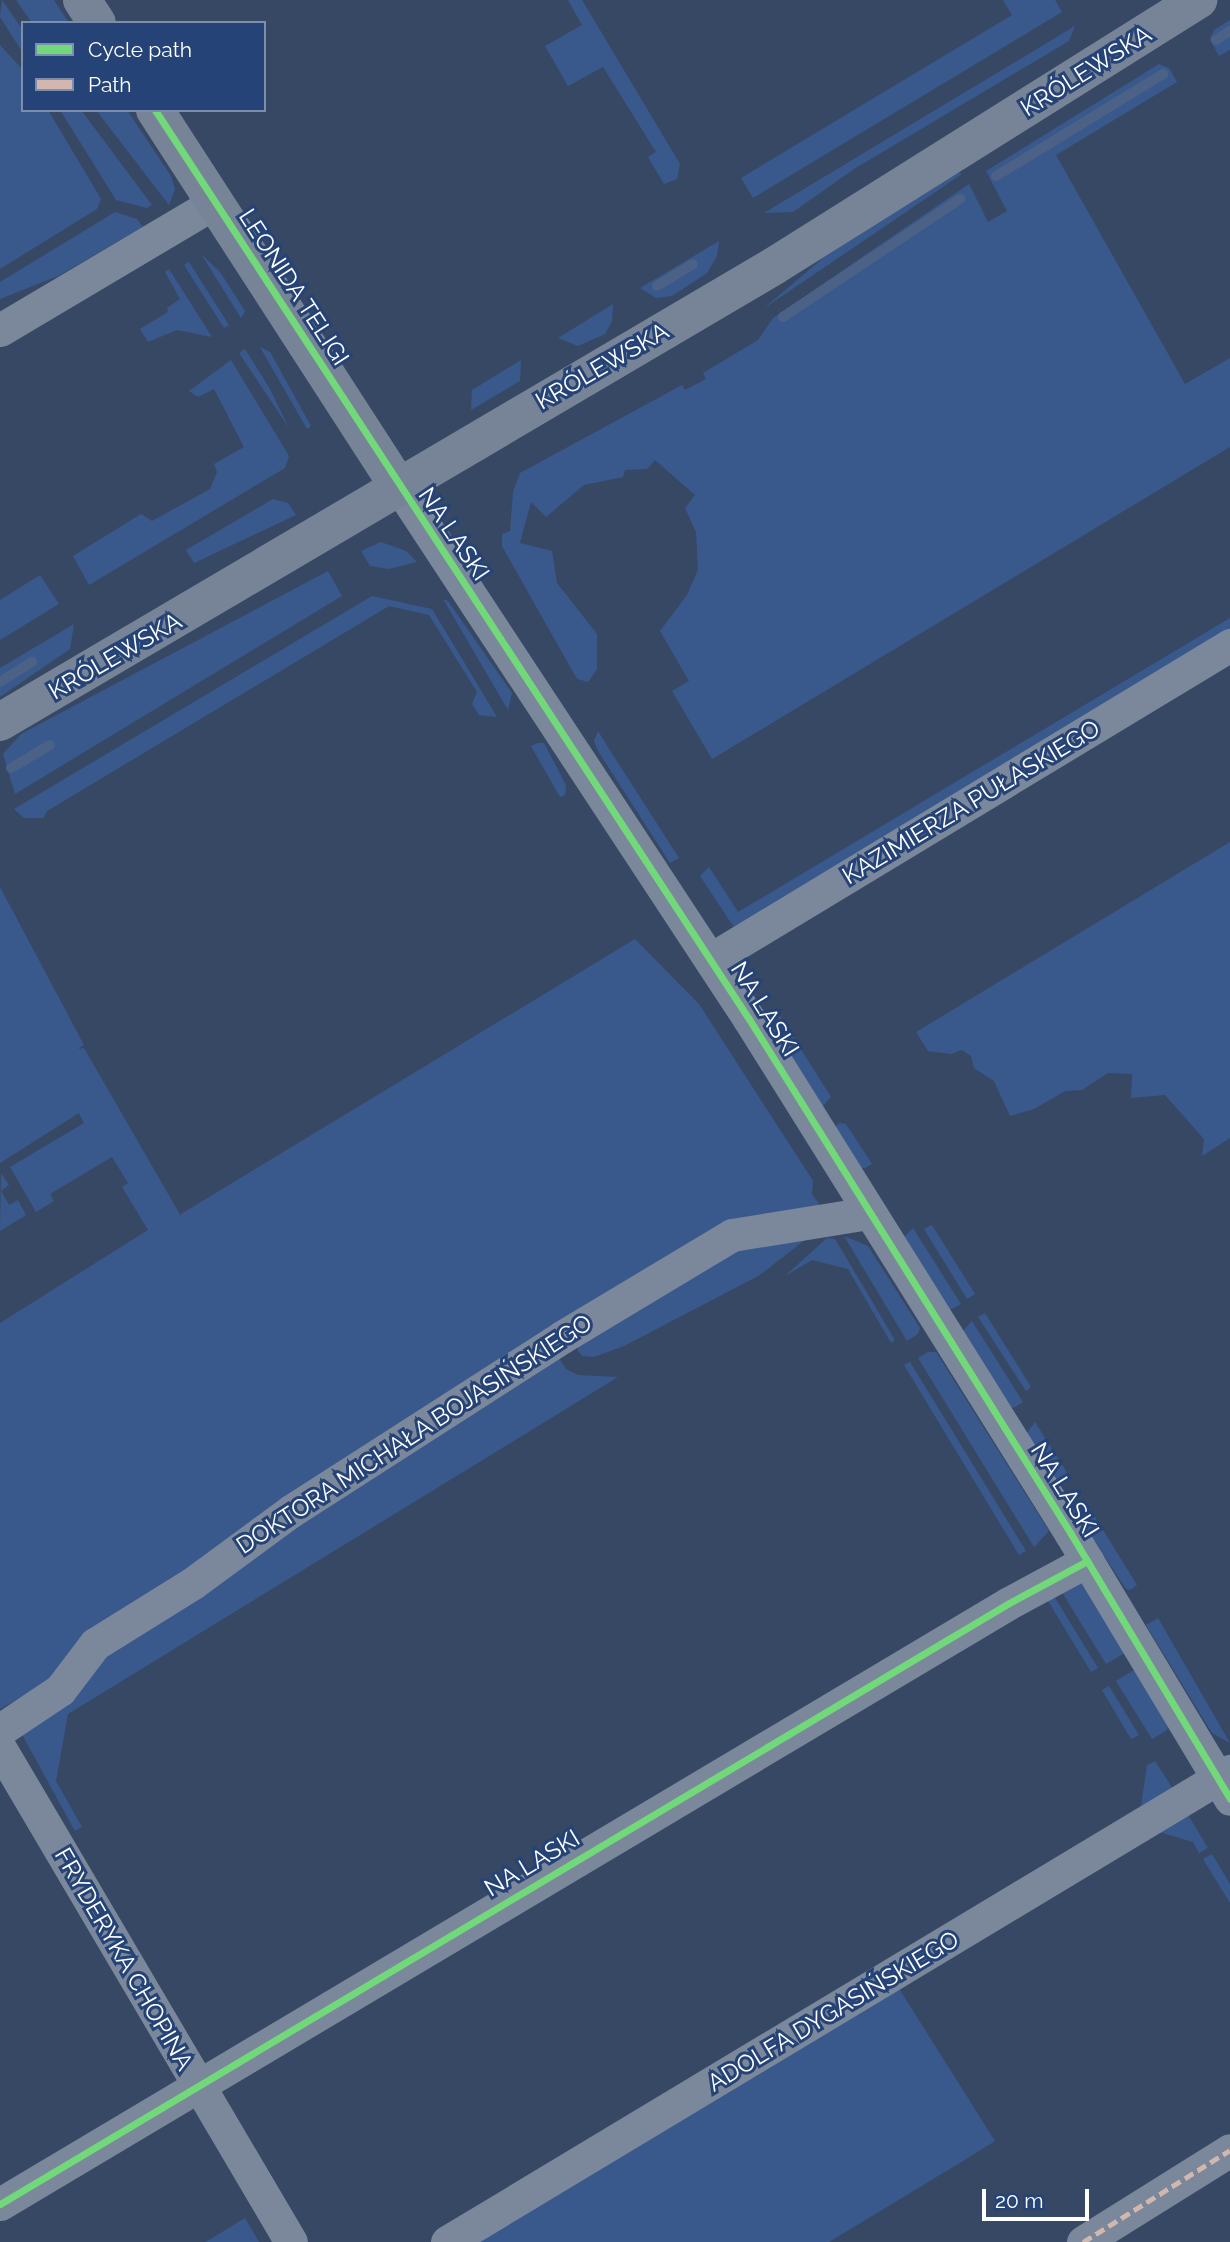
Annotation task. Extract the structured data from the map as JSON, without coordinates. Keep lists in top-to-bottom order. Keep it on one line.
{"streets":{"main road":["KRÓLEWSKA","LEONIDA TELIGI"],"street":["NA LASKI","KAZIMIERZA PUŁASKIEGO","DOKTORA MICHAŁA BOJASIŃSKIEGO","FRYDERYKA CHOPINA","ADOLFA DYGASIŃSKIEGO"]},"crossings":[["KRÓLEWSKA","LEONIDA TELIGI"],["KRÓLEWSKA","NA LASKI"],["LEONIDA TELIGI","NA LASKI"],["NA LASKI","KAZIMIERZA PUŁASKIEGO"],["NA LASKI","DOKTORA MICHAŁA BOJASIŃSKIEGO"],["NA LASKI","FRYDERYKA CHOPINA"],["NA LASKI","ADOLFA DYGASIŃSKIEGO"]],"legend":["Cycle path","Path"],"scale_bar":"20 m"}
